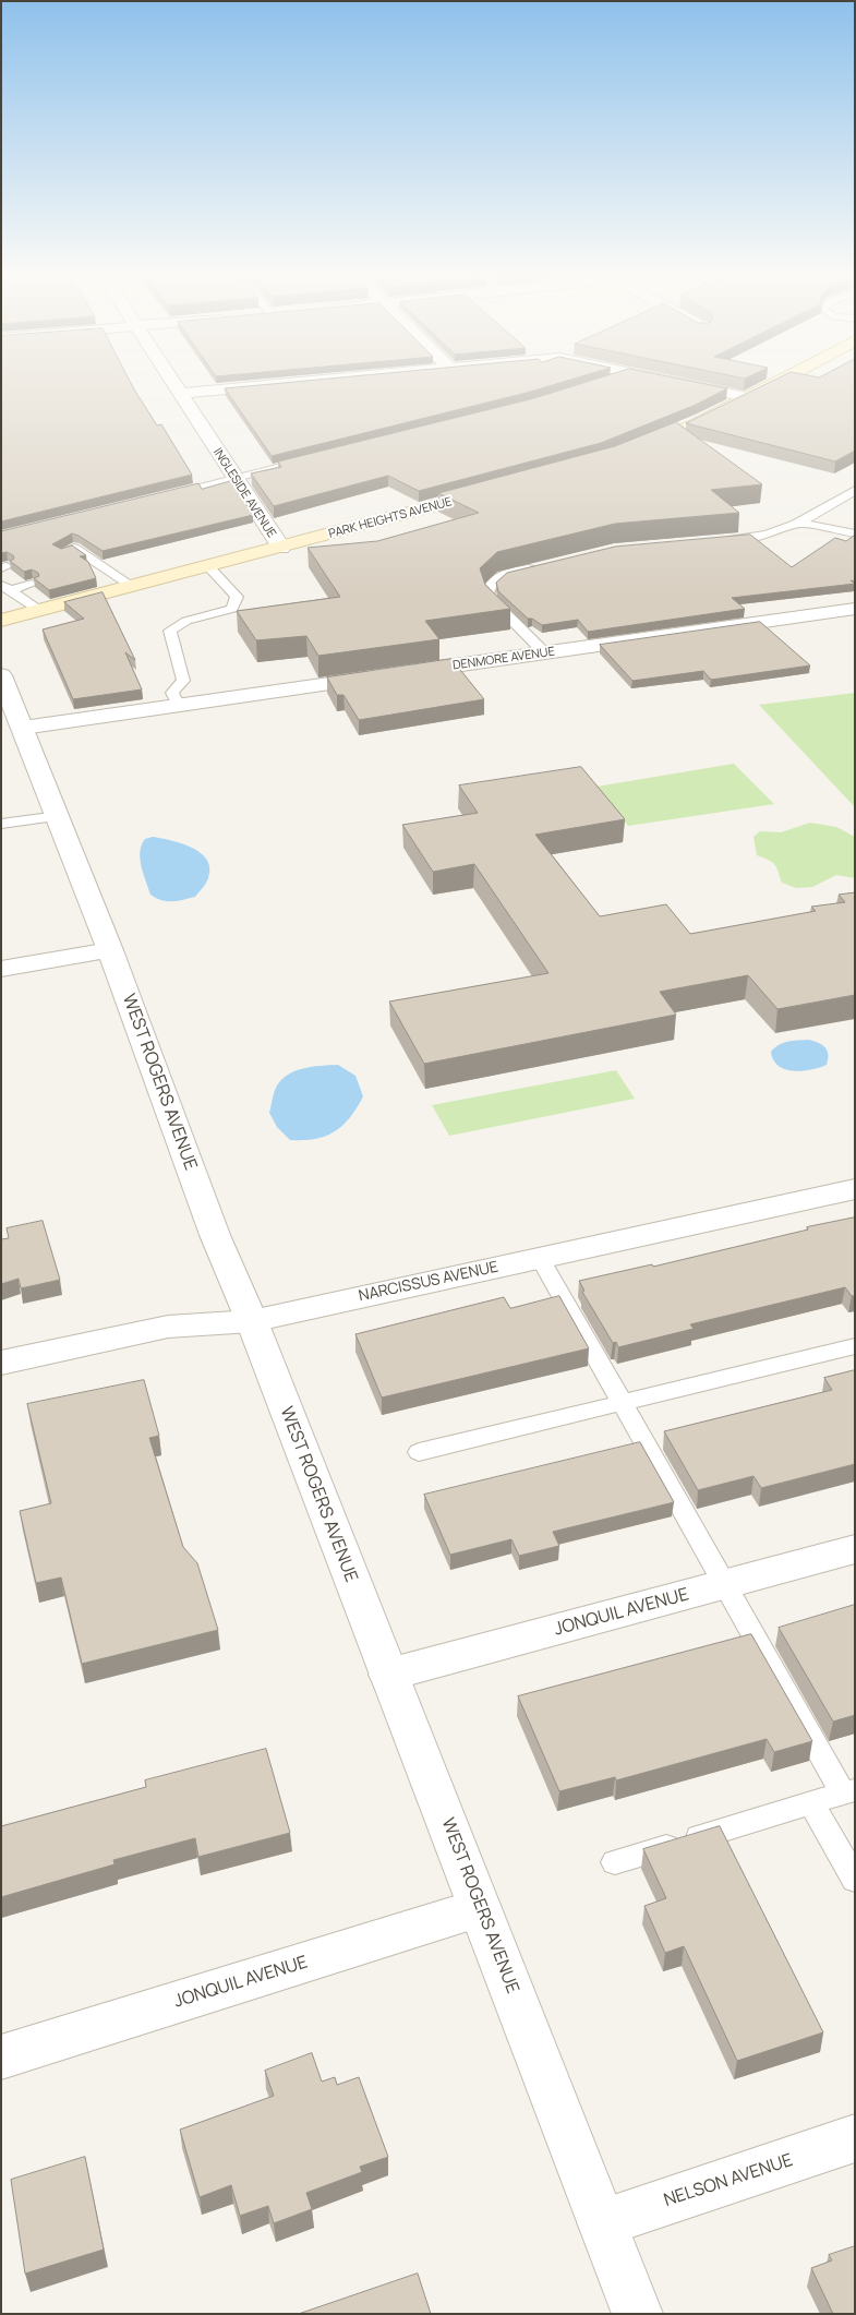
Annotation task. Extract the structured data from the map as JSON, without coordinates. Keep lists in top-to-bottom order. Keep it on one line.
{"streets":{"main road":["PARK HEIGHTS AVENUE"],"street":["INGLESIDE AVENUE","DENMORE AVENUE","WEST ROGERS AVENUE","NARCISSUS AVENUE","JONQUIL AVENUE","NELSON AVENUE"]},"crossings":[["INGLESIDE AVENUE","PARK HEIGHTS AVENUE"],["DENMORE AVENUE","WEST ROGERS AVENUE"],["WEST ROGERS AVENUE","NARCISSUS AVENUE"],["WEST ROGERS AVENUE","JONQUIL AVENUE"],["WEST ROGERS AVENUE","NELSON AVENUE"]]}
